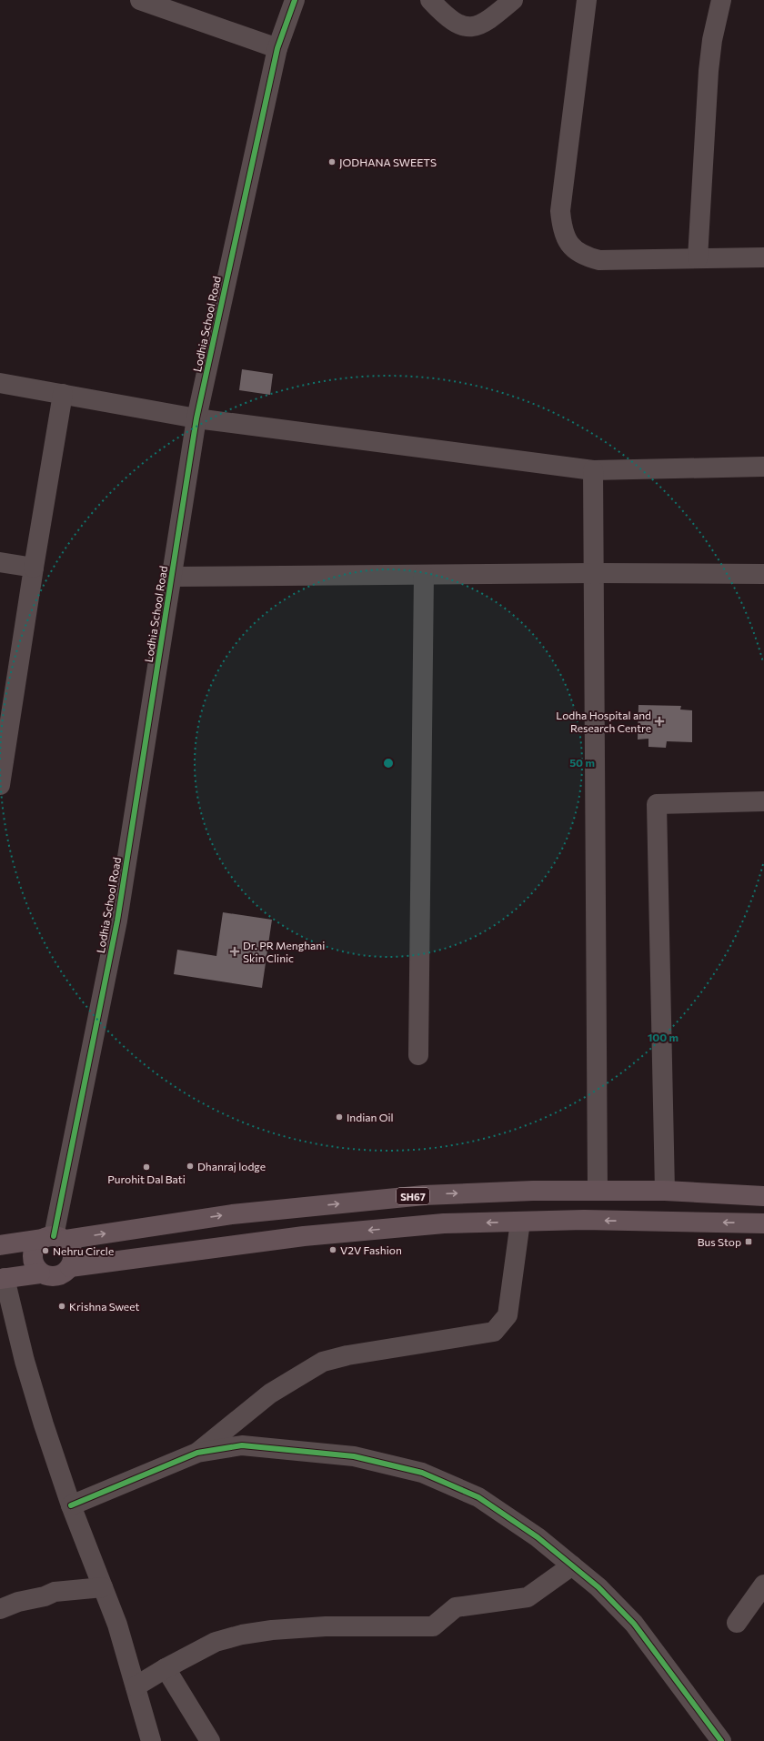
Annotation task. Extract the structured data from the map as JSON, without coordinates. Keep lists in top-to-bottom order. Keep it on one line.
{"streets":{"main road":["SH67"],"street":["Lodhia School Road"]},"crossings":[["Lodhia School Road","SH67"]],"places":{"other":["JODHANA SWEETS","Indian Oil","Dhanraj lodge","Purohit Dal Bati","V2V Fashion","Nehru Circle","Krishna Sweet"],"health":["Lodha Hospital and Research Centre","Dr. PR Menghani Skin Clinic"],"transit":["Bus Stop"]},"rings":["50 m","100 m"]}
